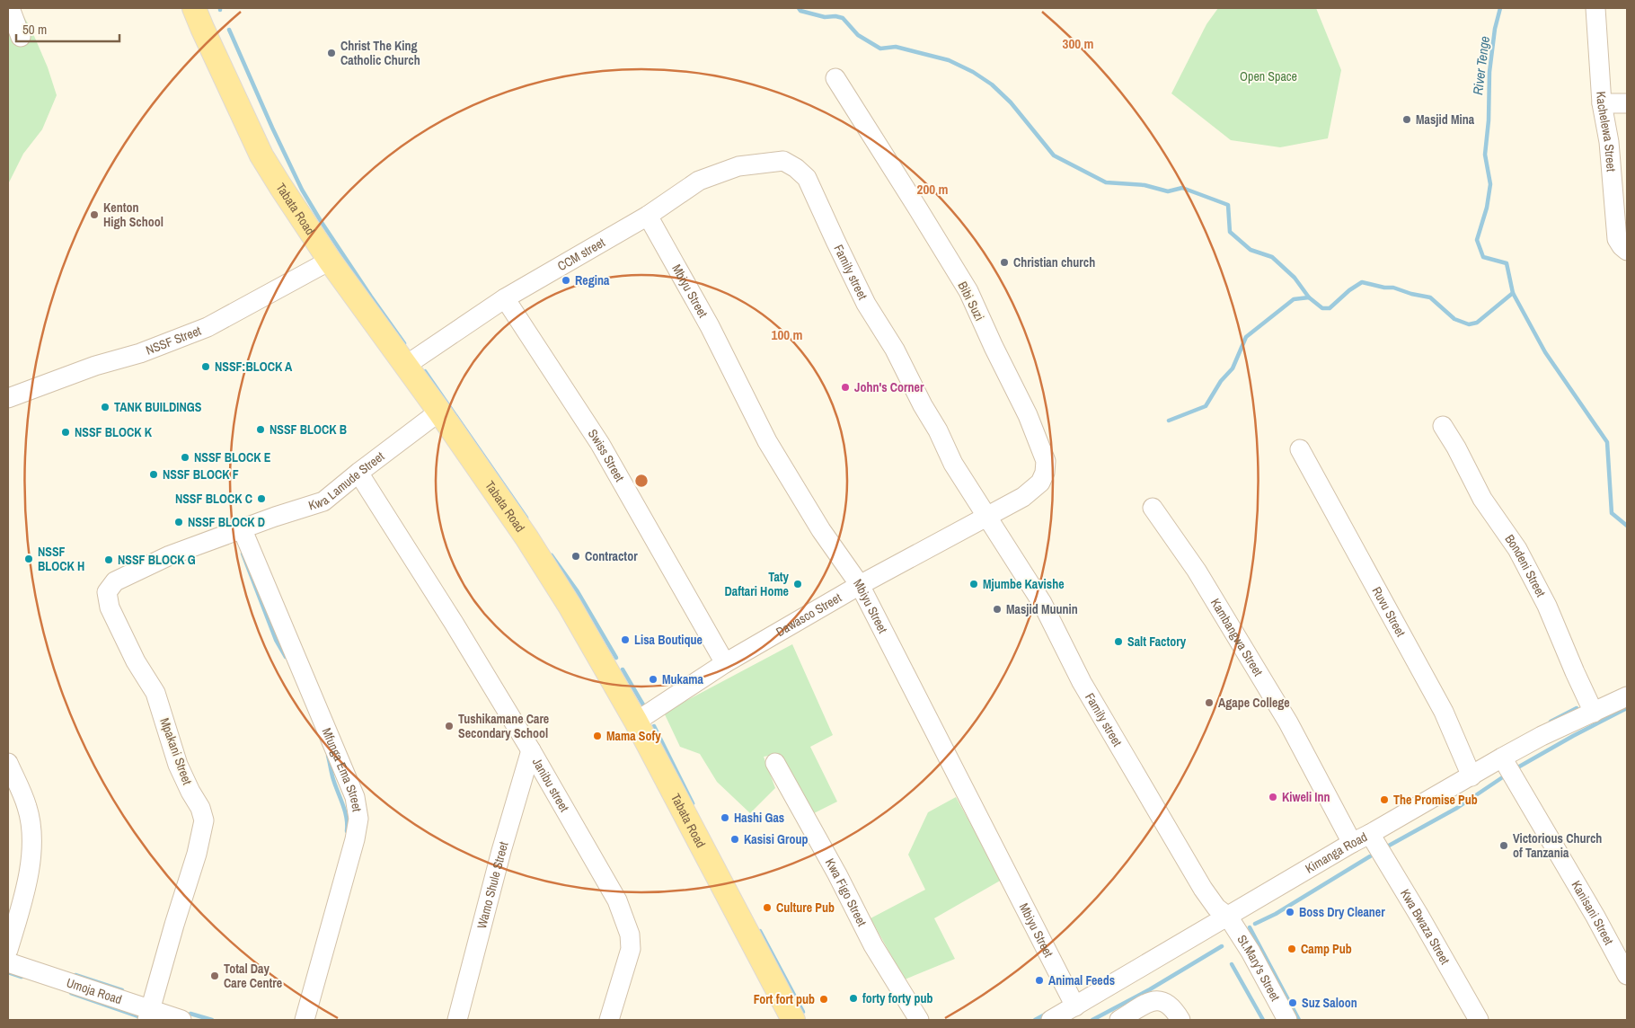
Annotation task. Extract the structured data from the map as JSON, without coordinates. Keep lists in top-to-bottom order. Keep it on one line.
{"streets":{"main road":["Tabata Road"],"street":["Kachelewa Street","CCM street","Family street","Mbiyu Street","Bibi Suzi","NSSF Street","Swiss Street","Kwa Lamude Street","Bondeni Street","Ruvu Street","Dawasco Street","Kambangwa Street","Mpakani Street","Mfunga Ema Street","Janibu street","Kimanga Road","Wamo Shule Street","Kwa Figo Street","Kanisani Street","Kwa Bwaza Street","St.Mary's Street","Umoja Road"]},"crossings":[["Tabata Road","CCM street"],["Tabata Road","NSSF Street"],["Tabata Road","Kwa Lamude Street"],["Tabata Road","Dawasco Street"],["CCM street","Family street"],["CCM street","Mbiyu Street"],["CCM street","Swiss Street"],["Family street","Bibi Suzi"],["Family street","Dawasco Street"],["Family street","Kimanga Road"],["Family street","St.Mary's Street"],["Mbiyu Street","Dawasco Street"],["Mbiyu Street","Kimanga Road"],["Bibi Suzi","Dawasco Street"],["Swiss Street","Dawasco Street"],["Kwa Lamude Street","Mpakani Street"],["Kwa Lamude Street","Mfunga Ema Street"],["Kwa Lamude Street","Janibu street"],["Bondeni Street","Kimanga Road"],["Ruvu Street","Kimanga Road"],["Kambangwa Street","Kimanga Road"],["Mpakani Street","Umoja Road"],["Janibu street","Wamo Shule Street"],["Kimanga Road","Kanisani Street"],["Kimanga Road","Kwa Bwaza Street"],["Kimanga Road","St.Mary's Street"]],"water":["River Tenge"],"parks":["Open Space"],"places":["Christ The King Catholic Church","Masjid Mina","Kenton High School","Christian church","Regina","NSSF:BLOCK A","John's Corner","TANK BUILDINGS","NSSF BLOCK B","NSSF BLOCK K","NSSF BLOCK E","NSSF BLOCK F","NSSF BLOCK C","NSSF BLOCK D","Contractor","NSSF BLOCK H","NSSF BLOCK G","Taty Daftari Home","Mjumbe Kavishe","Masjid Muunin","Lisa Boutique","Salt Factory","Mukama","Agape College","Tushikamane Care Secondary School","Mama Sofy","Kiweli Inn","The Promise Pub","Hashi Gas","Kasisi Group","Victorious Church of Tanzania","Culture Pub","Boss Dry Cleaner","Camp Pub","Total Day Care Centre","Animal Feeds","forty forty pub","Fort fort pub","Suz Saloon"],"scale_bar":"50 m","rings":["300 m","200 m","100 m"]}
